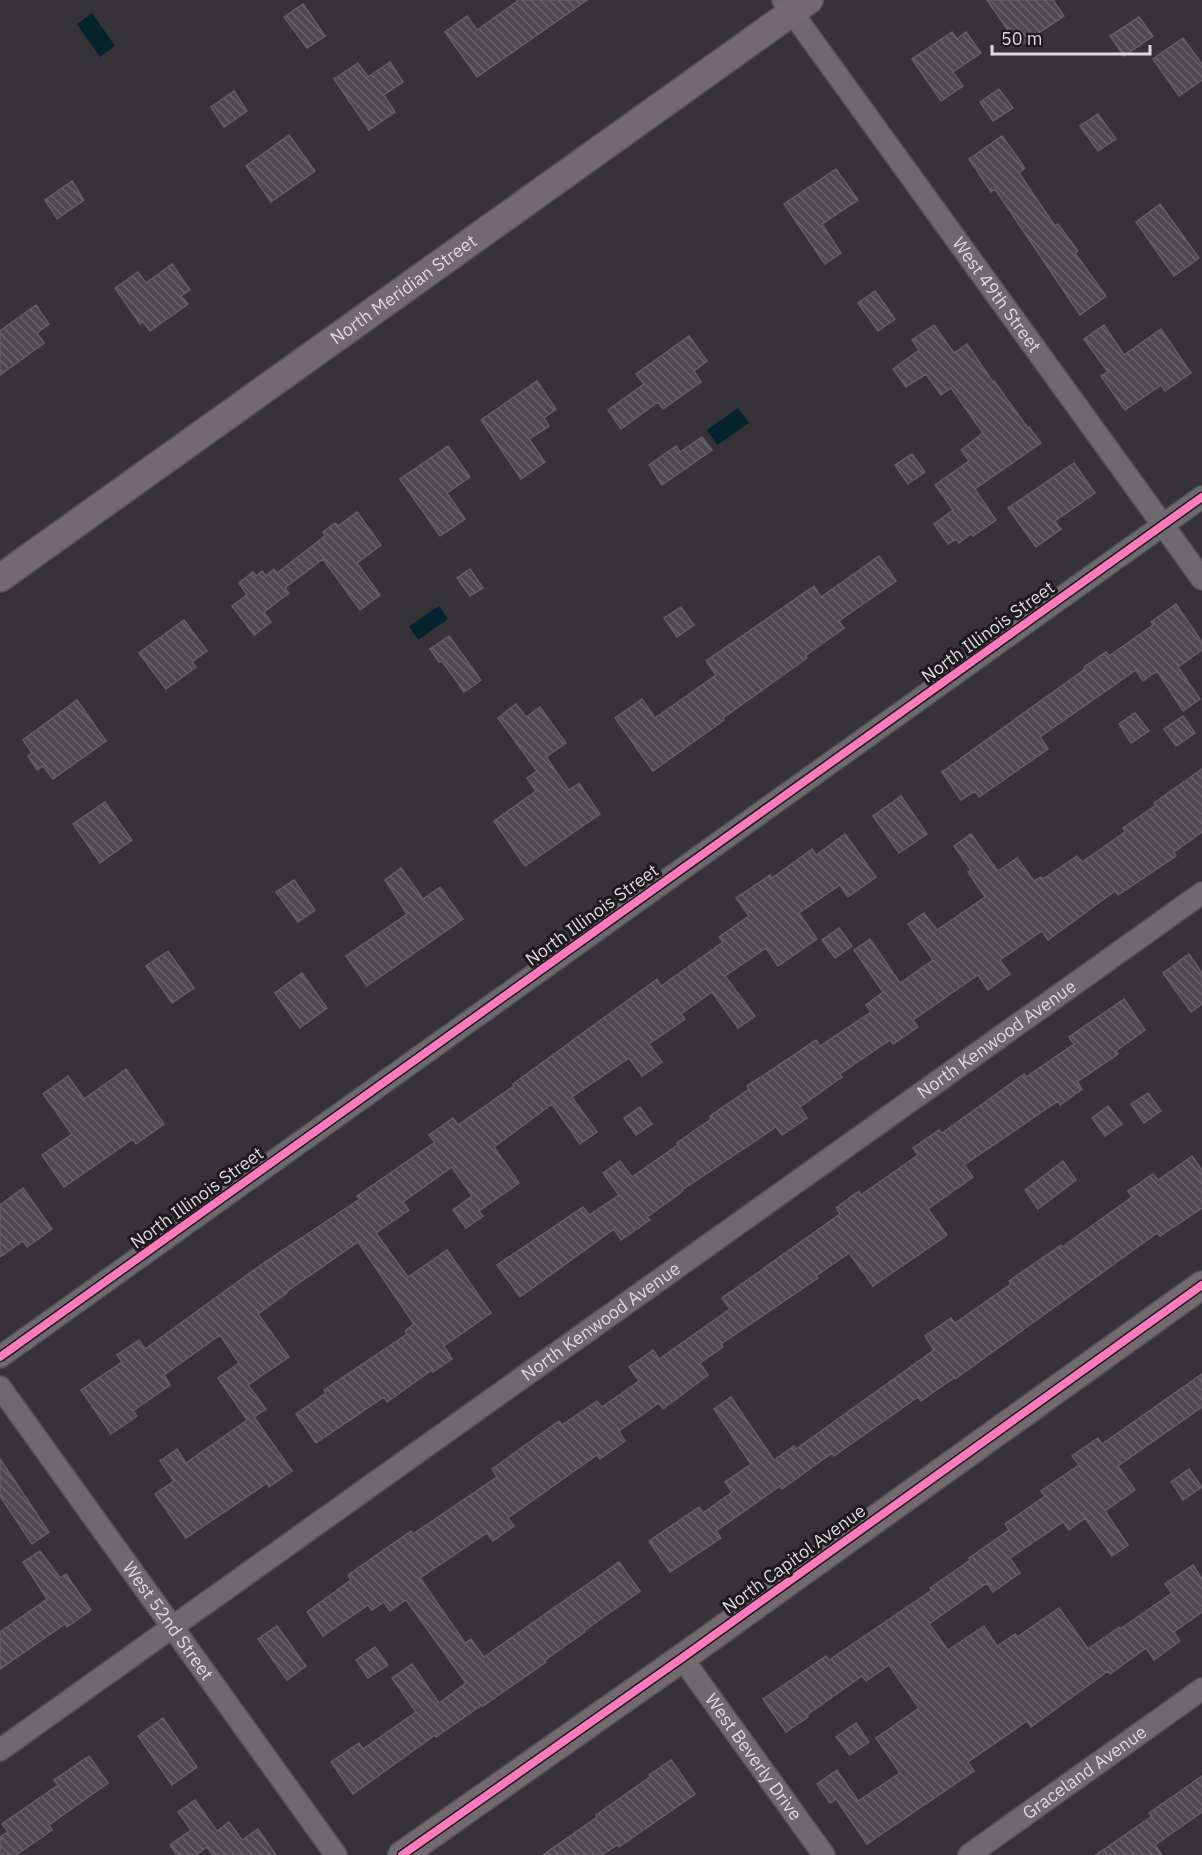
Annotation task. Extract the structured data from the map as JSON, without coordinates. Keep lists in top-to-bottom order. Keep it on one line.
{"streets":{"main road":["North Meridian Street","North Capitol Avenue"],"street":["West 49th Street","North Illinois Street","North Kenwood Avenue","West 52nd Street","West Beverly Drive","Graceland Avenue"]},"crossings":[["North Meridian Street","West 49th Street"],["West 49th Street","North Illinois Street"],["North Kenwood Avenue","West 52nd Street"],["North Capitol Avenue","West Beverly Drive"]],"scale_bar":"50 m"}
